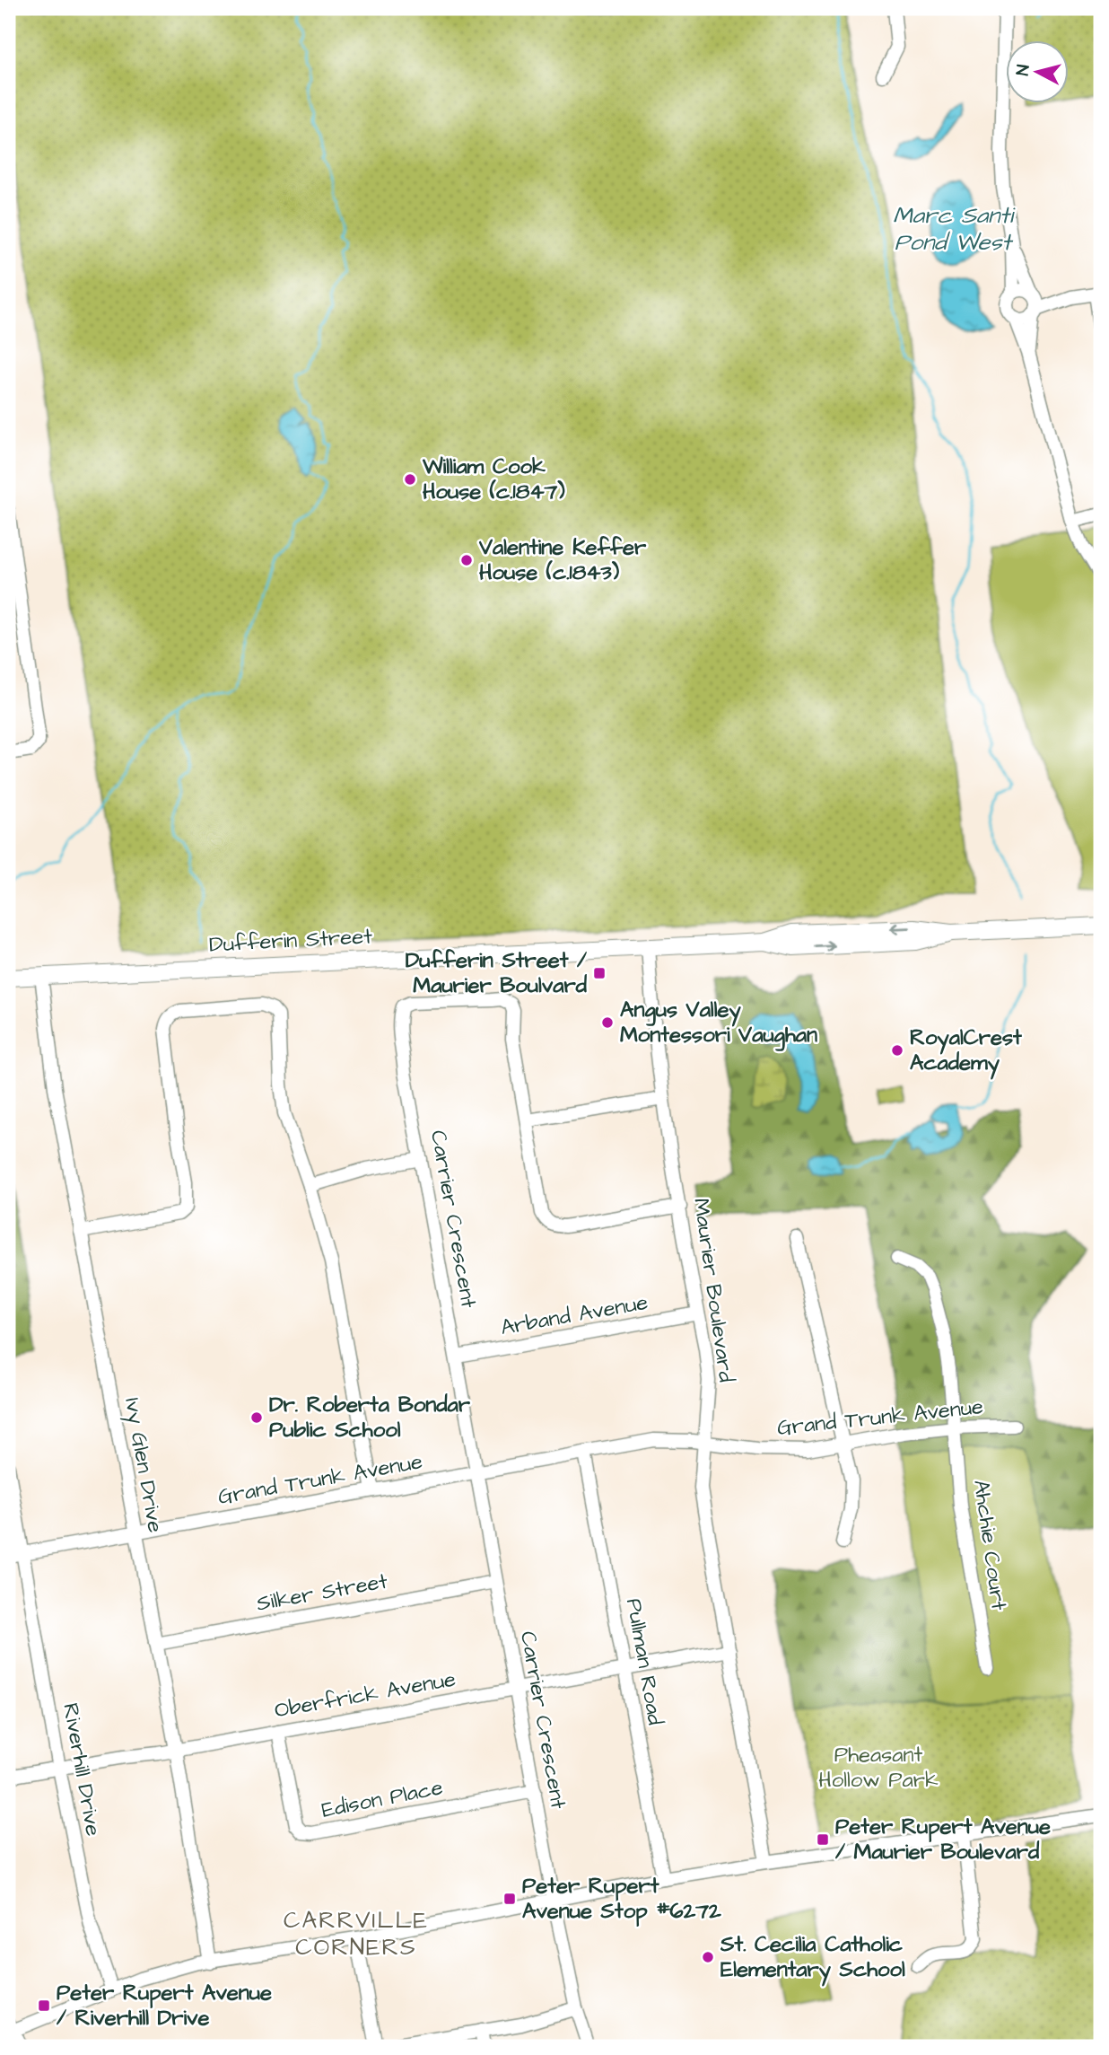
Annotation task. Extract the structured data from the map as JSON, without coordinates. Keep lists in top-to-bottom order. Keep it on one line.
{"streets":{"main road":["Dufferin Street"],"street":["Carrier Crescent","Maurier Boulevard","Arband Avenue","Grand Trunk Avenue","Ivy Glen Drive","Ahchie Court","Silker Street","Pullman Road","Oberfrick Avenue","Riverhill Drive","Edison Place"]},"crossings":[["Dufferin Street","Maurier Boulevard"],["Dufferin Street","Ivy Glen Drive"],["Carrier Crescent","Maurier Boulevard"],["Carrier Crescent","Arband Avenue"],["Carrier Crescent","Grand Trunk Avenue"],["Carrier Crescent","Silker Street"],["Carrier Crescent","Oberfrick Avenue"],["Carrier Crescent","Edison Place"],["Maurier Boulevard","Arband Avenue"],["Maurier Boulevard","Grand Trunk Avenue"],["Maurier Boulevard","Oberfrick Avenue"],["Grand Trunk Avenue","Ivy Glen Drive"],["Grand Trunk Avenue","Ahchie Court"],["Grand Trunk Avenue","Pullman Road"],["Grand Trunk Avenue","Riverhill Drive"],["Ivy Glen Drive","Silker Street"],["Ivy Glen Drive","Oberfrick Avenue"],["Pullman Road","Oberfrick Avenue"],["Oberfrick Avenue","Riverhill Drive"],["Oberfrick Avenue","Edison Place"]],"districts":["CARRVILLE CORNERS"],"water":["Marc Santi Pond West"],"parks":["Pheasant Hollow Park"],"places":{"other":["William Cook House (c.1847)","Valentine Keffer House (c.1843)","Angus Valley Montessori Vaughan","RoyalCrest Academy","Dr. Roberta Bondar Public School","St. Cecilia Catholic Elementary School"],"transit":["Dufferin Street / Maurier Boulvard","Peter Rupert Avenue / Maurier Boulevard","Peter Rupert Avenue Stop #6272","Peter Rupert Avenue / Riverhill Drive"]},"north":"left"}
